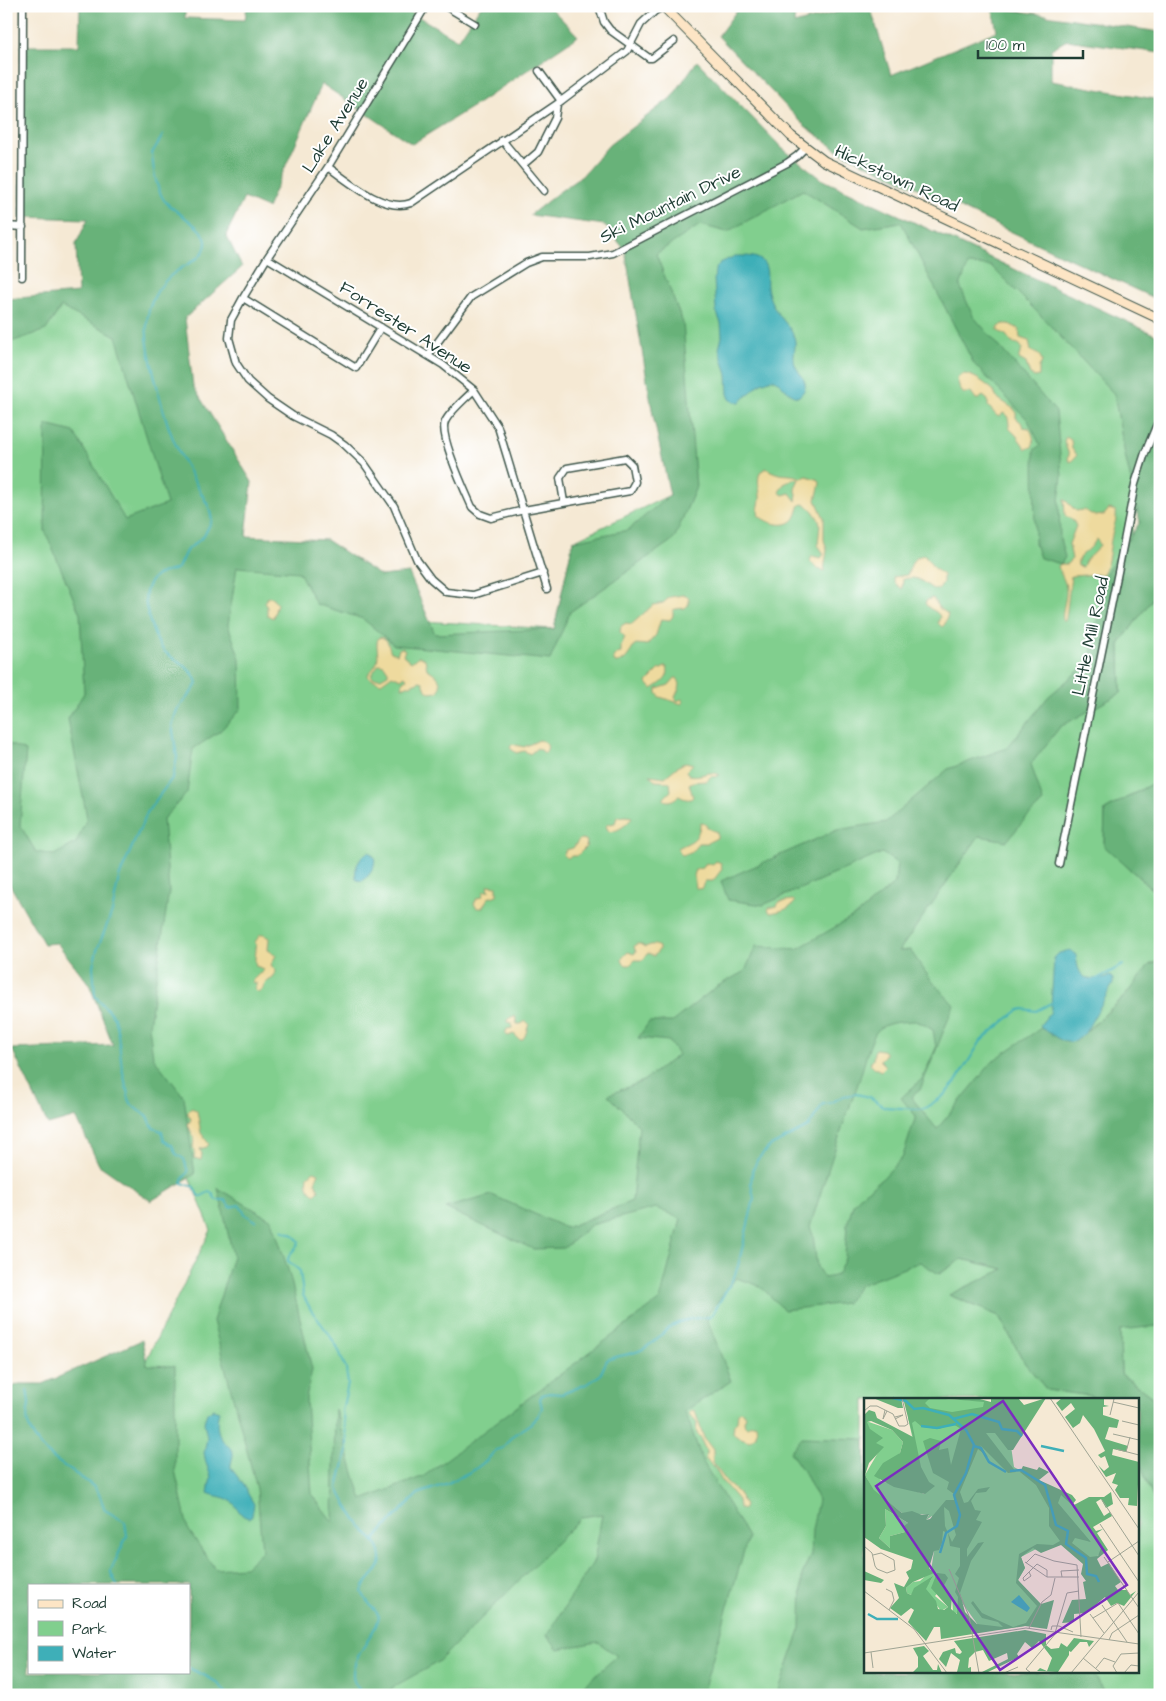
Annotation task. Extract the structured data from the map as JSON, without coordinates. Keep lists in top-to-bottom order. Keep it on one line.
{"streets":{"street":["Lake Avenue","Hickstown Road","Ski Mountain Drive","Forrester Avenue","Little Mill Road"]},"crossings":[["Lake Avenue","Forrester Avenue"],["Hickstown Road","Ski Mountain Drive"],["Ski Mountain Drive","Forrester Avenue"]],"legend":["Road","Park","Water"],"scale_bar":"100 m"}
